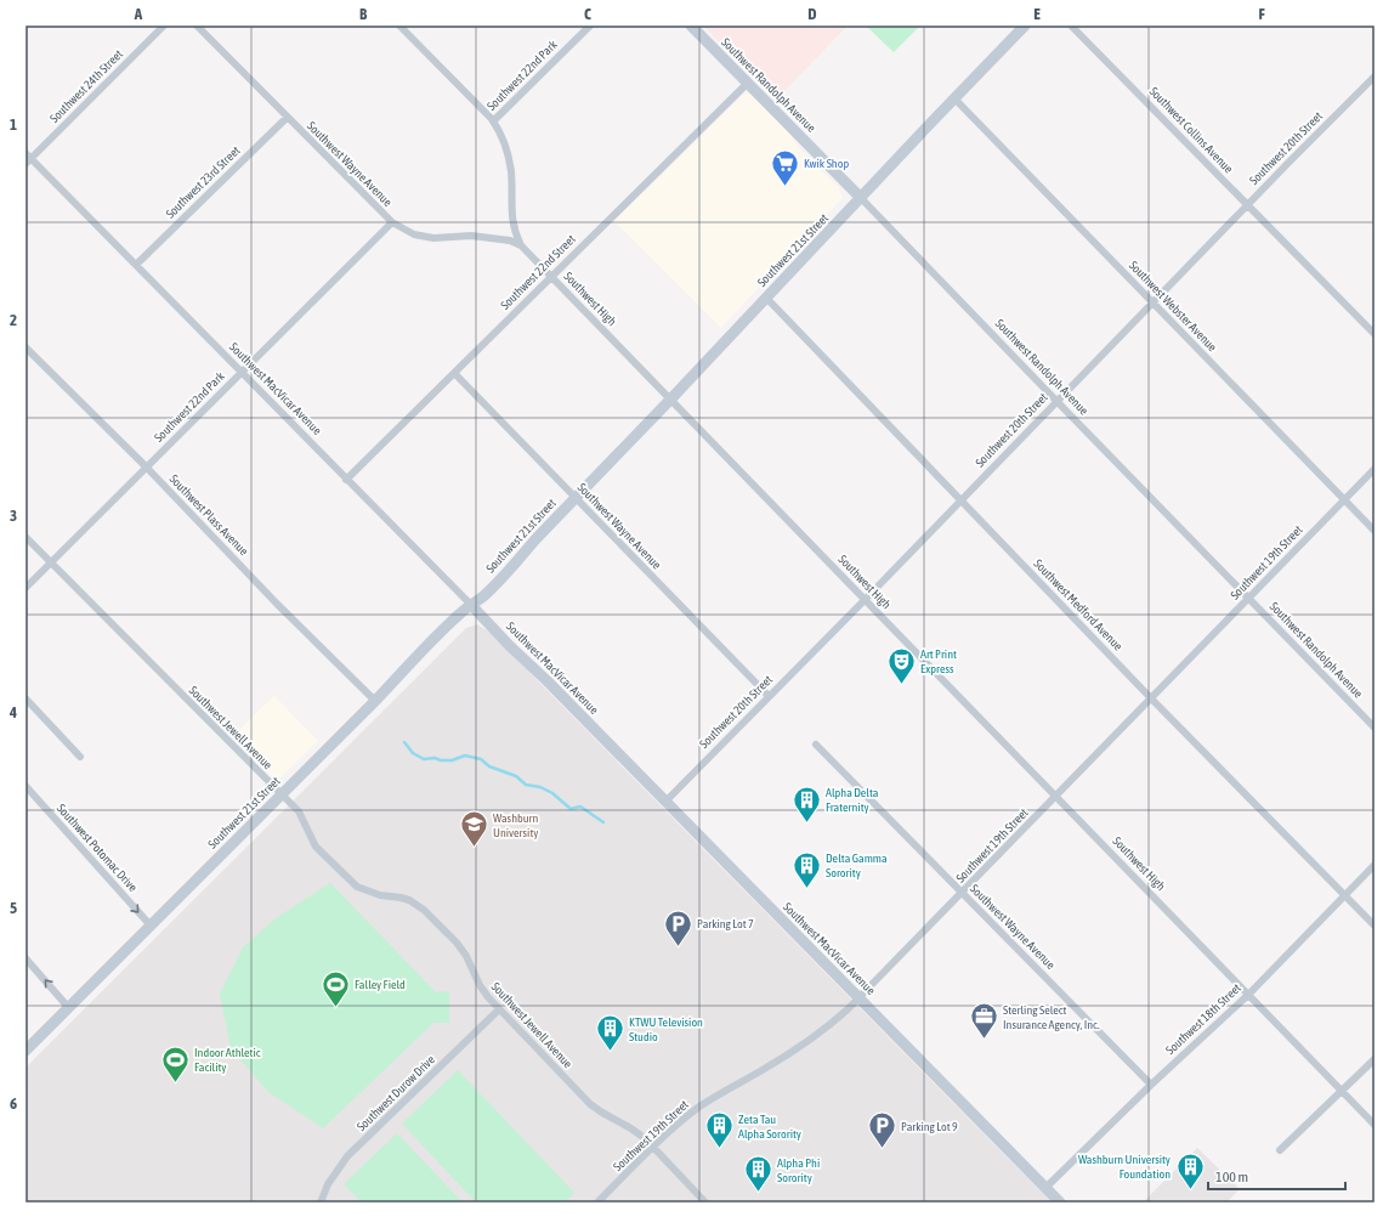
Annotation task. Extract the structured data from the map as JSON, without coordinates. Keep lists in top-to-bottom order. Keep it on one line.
{"streets":{"main road":["Southwest Randolph Avenue","Southwest 21st Street","Southwest MacVicar Avenue"],"street":["Southwest 22nd Park","Southwest 24th Street","Southwest Collins Avenue","Southwest 20th Street","Southwest Wayne Avenue","Southwest 23rd Street","Southwest 22nd Street","Southwest High","Southwest Webster Avenue","Southwest Plass Avenue","Southwest 19th Street","Southwest Medford Avenue","Southwest Jewell Avenue","Southwest Potomac Drive","Southwest 18th Street","Southwest Durow Drive"]},"crossings":[["Southwest 22nd Park","Southwest Wayne Avenue"],["Southwest 22nd Park","Southwest High"],["Southwest 22nd Park","Southwest MacVicar Avenue"],["Southwest 22nd Park","Southwest Plass Avenue"],["Southwest 22nd Park","Southwest Jewell Avenue"],["Southwest Randolph Avenue","Southwest 20th Street"],["Southwest Randolph Avenue","Southwest 21st Street"],["Southwest Randolph Avenue","Southwest 22nd Street"],["Southwest Randolph Avenue","Southwest 19th Street"],["Southwest 24th Street","Southwest MacVicar Avenue"],["Southwest Collins Avenue","Southwest 20th Street"],["Southwest 20th Street","Southwest Wayne Avenue"],["Southwest 20th Street","Southwest High"],["Southwest 20th Street","Southwest Webster Avenue"],["Southwest 20th Street","Southwest MacVicar Avenue"],["Southwest 20th Street","Southwest Medford Avenue"],["Southwest Wayne Avenue","Southwest 23rd Street"],["Southwest Wayne Avenue","Southwest 21st Street"],["Southwest Wayne Avenue","Southwest 22nd Street"],["Southwest Wayne Avenue","Southwest High"],["Southwest Wayne Avenue","Southwest 19th Street"],["Southwest Wayne Avenue","Southwest 18th Street"],["Southwest 23rd Street","Southwest MacVicar Avenue"],["Southwest 21st Street","Southwest High"],["Southwest 21st Street","Southwest Webster Avenue"],["Southwest 21st Street","Southwest MacVicar Avenue"],["Southwest 21st Street","Southwest Plass Avenue"],["Southwest 21st Street","Southwest Medford Avenue"],["Southwest 21st Street","Southwest Jewell Avenue"],["Southwest 21st Street","Southwest Potomac Drive"],["Southwest 22nd Street","Southwest High"],["Southwest 22nd Street","Southwest MacVicar Avenue"],["Southwest High","Southwest 19th Street"],["Southwest High","Southwest 18th Street"],["Southwest Webster Avenue","Southwest 19th Street"],["Southwest MacVicar Avenue","Southwest 19th Street"],["Southwest MacVicar Avenue","Southwest 18th Street"],["Southwest 19th Street","Southwest Medford Avenue"],["Southwest 19th Street","Southwest Jewell Avenue"],["Southwest Medford Avenue","Southwest 18th Street"],["Southwest Jewell Avenue","Southwest Durow Drive"]],"one_way":["Southwest Potomac Drive"],"places":{"supermarket":["Kwik Shop"],"theatre":["Art Print Express"],"building":["Alpha Delta Fraternity","Delta Gamma Sorority","KTWU Television Studio","Zeta Tau Alpha Sorority","Washburn University Foundation","Alpha Phi Sorority"],"school or university":["Washburn University"],"parking":["Parking Lot 7","Parking Lot 9"],"sports":["Falley Field","Indoor Athletic Facility"],"office":["Sterling Select Insurance Agency, Inc."]},"scale_bar":"100 m","grid":{"columns":["A","B","C","D","E","F"],"rows":["1","2","3","4","5","6"]}}
